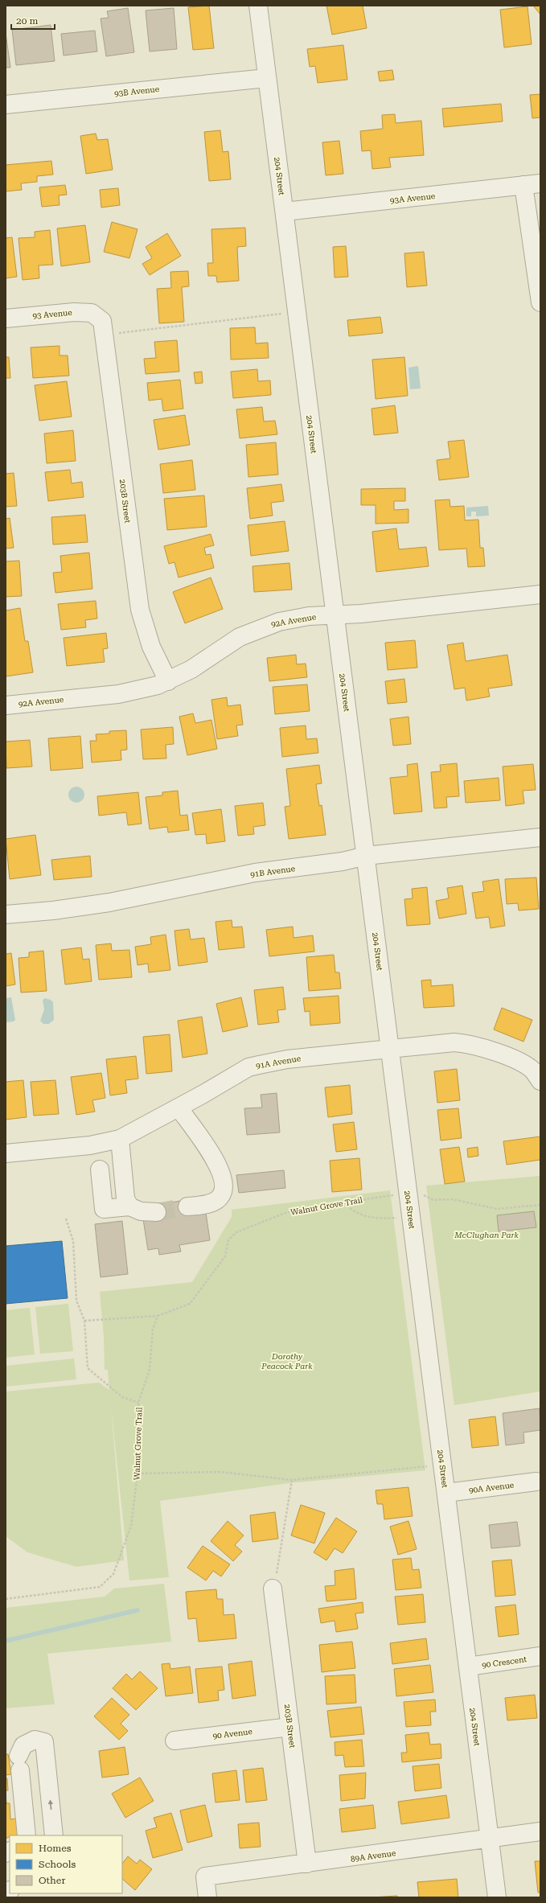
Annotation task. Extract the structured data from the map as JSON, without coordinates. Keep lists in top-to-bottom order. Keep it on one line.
{"streets":{"street":["93B Avenue","204 Street","93A Avenue","93 Avenue","203B Street","92A Avenue","91B Avenue","91A Avenue","90A Avenue","90 Crescent","90 Avenue","89A Avenue"],"path":["Walnut Grove Trail"]},"crossings":[["93B Avenue","204 Street"],["204 Street","93A Avenue"],["204 Street","92A Avenue"],["204 Street","91B Avenue"],["204 Street","91A Avenue"],["204 Street","90A Avenue"],["204 Street","90 Crescent"],["204 Street","89A Avenue"],["93 Avenue","203B Street"],["203B Street","92A Avenue"],["203B Street","90 Avenue"],["203B Street","89A Avenue"]],"parks":["McClughan Park","Dorothy Peacock Park"],"legend":["Homes","Schools","Other"],"scale_bar":"20 m"}
